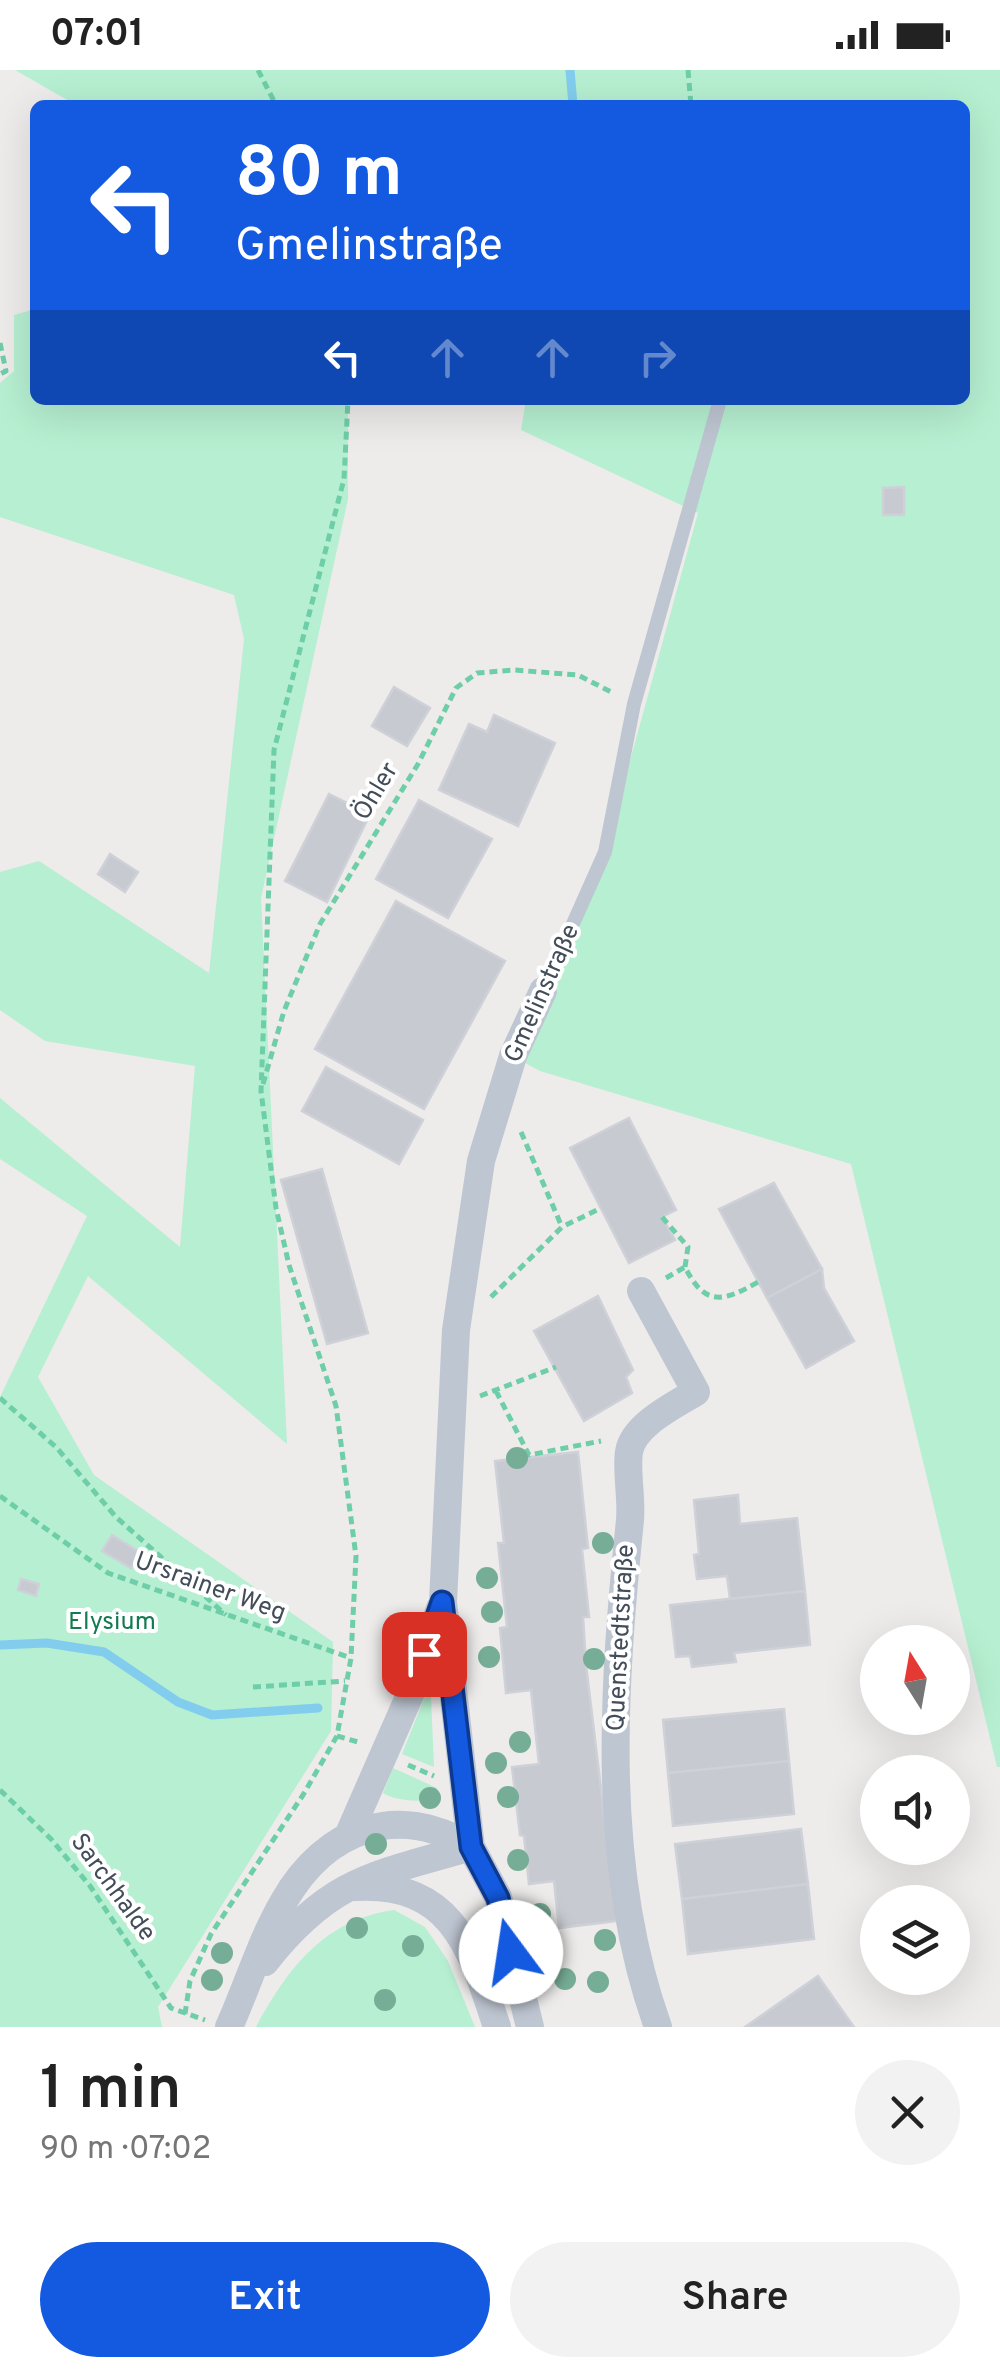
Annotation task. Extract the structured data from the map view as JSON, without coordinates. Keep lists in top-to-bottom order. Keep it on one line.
{"streets":{"street":["Gmelinstraße","Quenstedtstraße"],"path":["Öhler","Ursrainer Weg","Sarchhalde"]},"crossings":[["Öhler","Gmelinstraße"]],"parks":["Elysium"],"north":"top","page":{"status":"07:01","turn":["80 m","Gmelinstraße"],"heading":["1 min","90 m · 07:02"],"buttons":["Exit","Share"]}}
